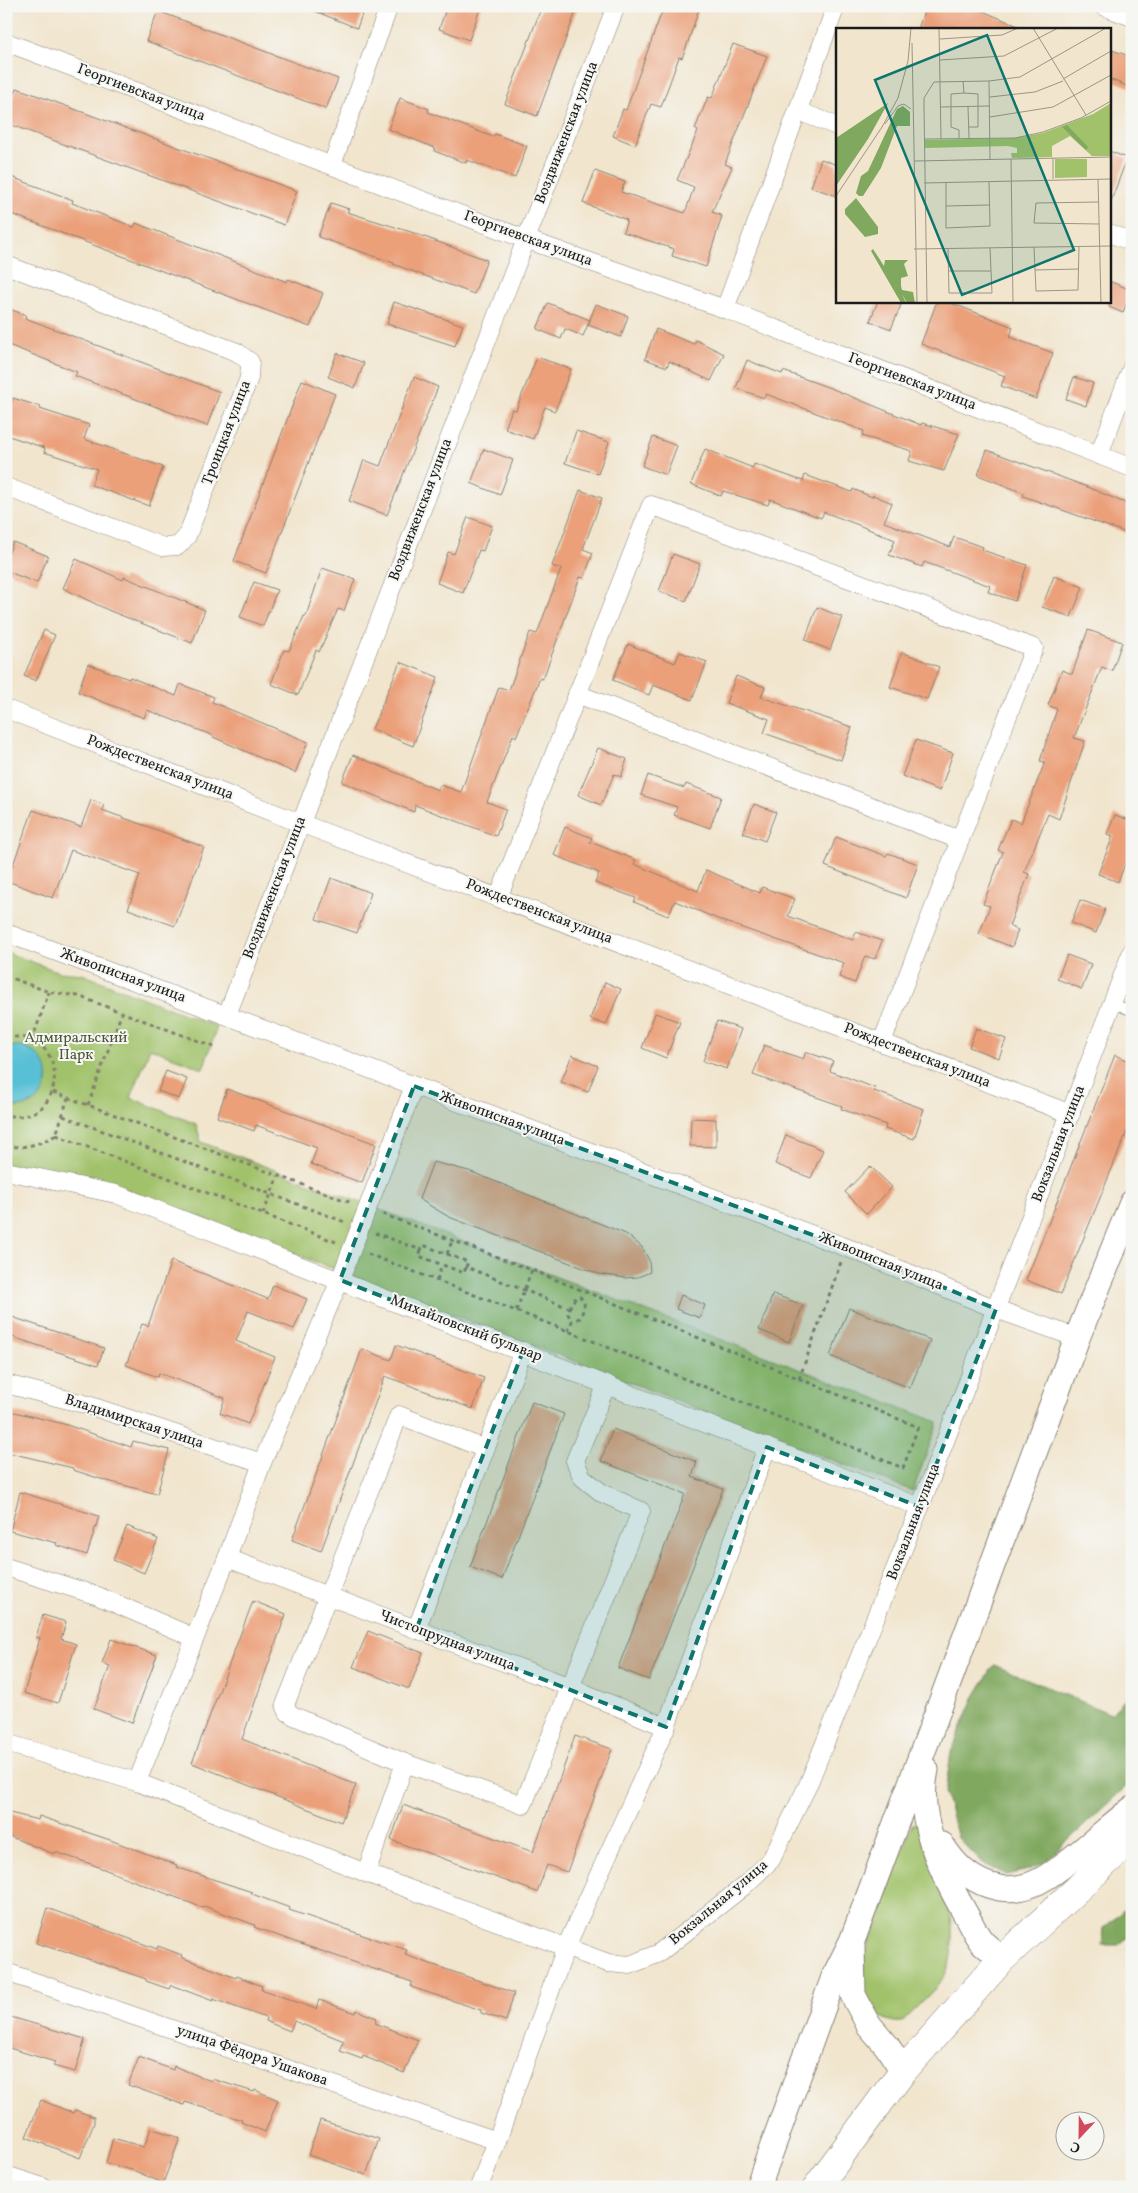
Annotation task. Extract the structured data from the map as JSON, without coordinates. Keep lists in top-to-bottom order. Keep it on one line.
{"streets":{"street":["Георгиевская улица","Воздвиженская улица","Троицкая улица","Рождественская улица","Живописная улица","Вокзальная улица","Михайловский бульвар","Владимирская улица","Чистопрудная улица","улица Фёдора Ушакова"]},"crossings":[["Георгиевская улица","Воздвиженская улица"],["Воздвиженская улица","Рождественская улица"],["Воздвиженская улица","Живописная улица"],["Рождественская улица","Вокзальная улица"],["Живописная улица","Вокзальная улица"],["Вокзальная улица","Михайловский бульвар"]],"parks":["Адмиральский Парк"],"north":"bottom"}
